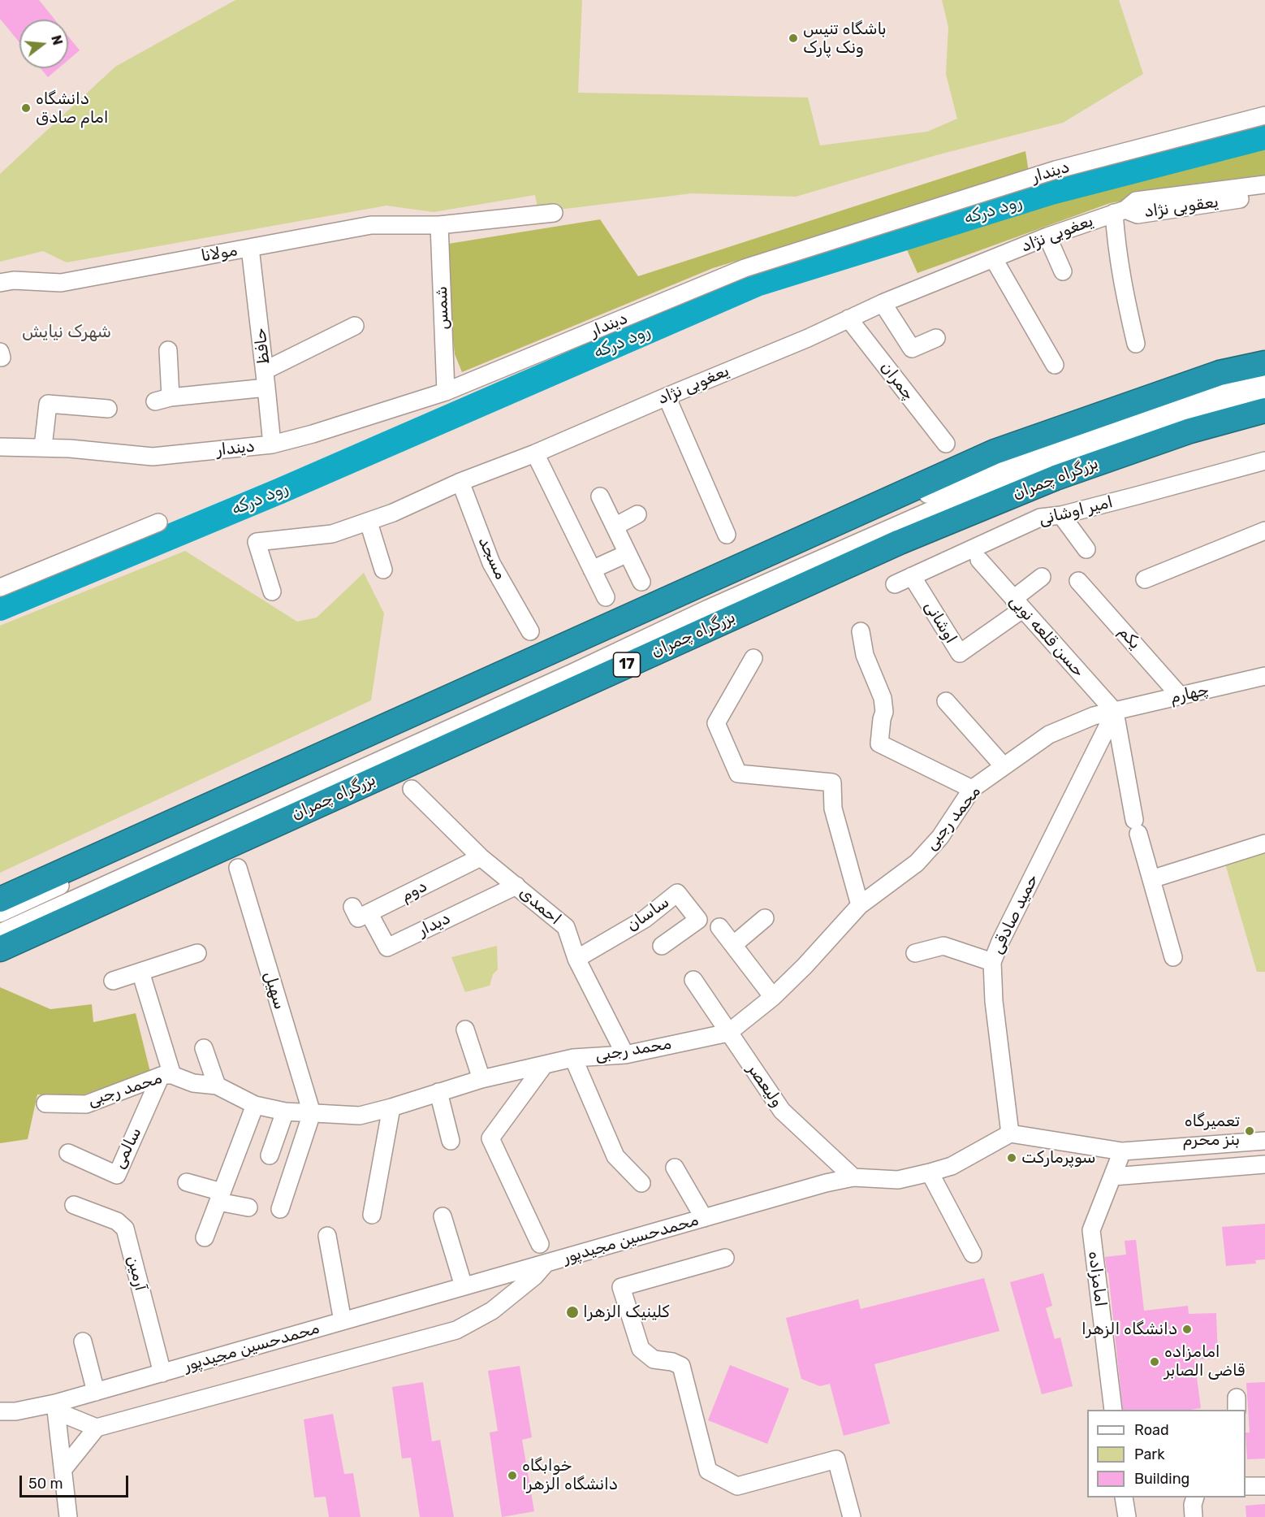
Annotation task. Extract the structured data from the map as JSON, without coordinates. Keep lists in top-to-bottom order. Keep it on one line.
{"streets":{"highway":["بزرگراه چمران","17"],"street":["دیندار","یعقوبی نژاد","یعغوبی نژاد","مولانا","شمس","حافظ","چمران","امیر اوشانی","مسجد","اوشانی","حسن قلعه نویی","یکم","چهارم","محمد رجبی","دوم","احمدی","ساسان","حمید صادقی","دیدار","سهیل","ولیعصر","سالمی","محمدحسین مجیدپور","آرمین","امامزاده"]},"crossings":[["دیندار","شمس"],["دیندار","حافظ"],["یعقوبی نژاد","یعغوبی نژاد"],["یعغوبی نژاد","چمران"],["یعغوبی نژاد","مسجد"],["مولانا","شمس"],["مولانا","حافظ"],["امیر اوشانی","اوشانی"],["اوشانی","حسن قلعه نویی"],["حسن قلعه نویی","چهارم"],["حسن قلعه نویی","محمد رجبی"],["حسن قلعه نویی","حمید صادقی"],["یکم","چهارم"],["چهارم","محمد رجبی"],["چهارم","حمید صادقی"],["محمد رجبی","احمدی"],["محمد رجبی","حمید صادقی"],["محمد رجبی","سهیل"],["محمد رجبی","ولیعصر"],["محمد رجبی","سالمی"],["دوم","احمدی"],["دوم","دیدار"],["احمدی","ساسان"],["احمدی","دیدار"],["حمید صادقی","محمدحسین مجیدپور"],["ولیعصر","محمدحسین مجیدپور"],["محمدحسین مجیدپور","آرمین"]],"districts":["شهرک نیایش"],"water":["رود درکه"],"places":["باشگاه تنیس ونک پارک","دانشگاه امام صادق","تعمیرگاه بنز محرم","سوپرمارکت","کلینیک الزهرا","دانشگاه الزهرا","امامزاده قاضی الصابر","خوابگاه دانشگاه الزهرا"],"legend":["Road","Park","Building"],"scale_bar":"50 m","north":"right"}
